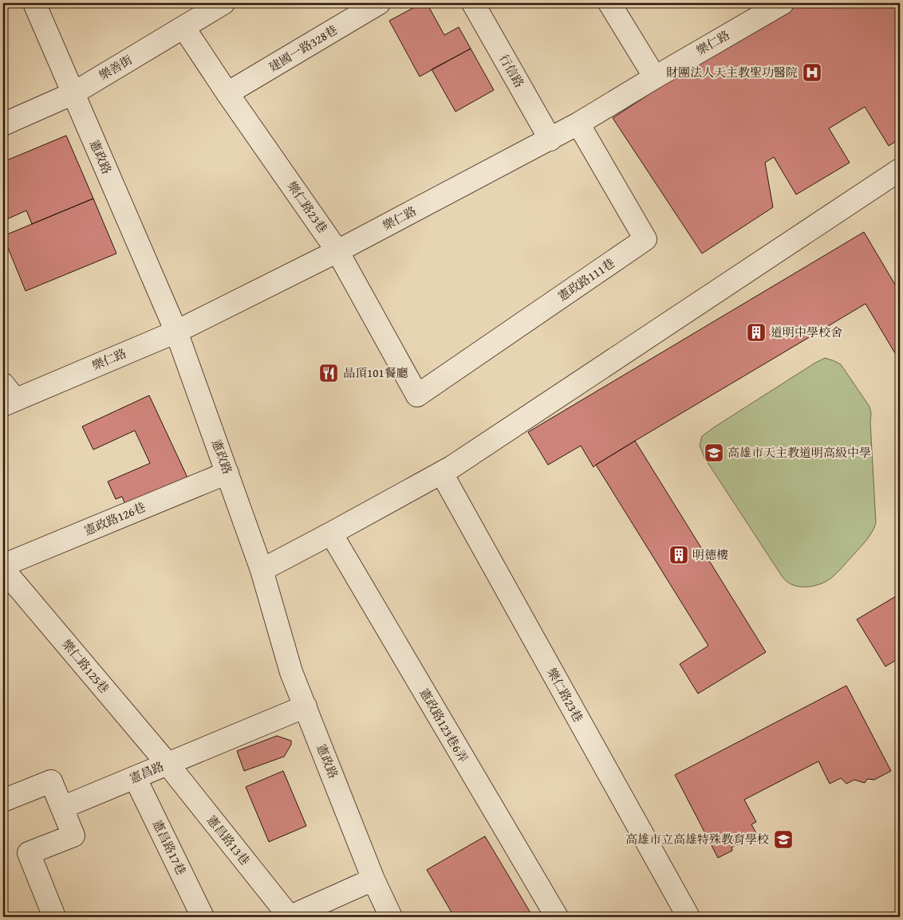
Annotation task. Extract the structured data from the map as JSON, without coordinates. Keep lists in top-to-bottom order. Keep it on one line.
{"streets":{"street":["樂仁路","建國一路328巷","樂善街","行信路","憲政路","樂仁路23巷","憲政路111巷","憲政路126巷","樂仁路125巷","憲政路123巷6弄","憲昌路","憲昌路13巷","憲昌路17巷"]},"crossings":[["樂仁路","行信路"],["樂仁路","憲政路"],["樂仁路","樂仁路23巷"],["樂仁路","憲政路111巷"],["建國一路328巷","樂仁路23巷"],["樂善街","憲政路"],["樂善街","樂仁路23巷"],["憲政路","憲政路126巷"],["憲政路","憲昌路"],["樂仁路23巷","憲政路111巷"],["樂仁路125巷","憲昌路"],["樂仁路125巷","憲昌路13巷"],["憲昌路","憲昌路13巷"],["憲昌路","憲昌路17巷"]],"places":{"hospital":["財團法人天主教聖功醫院"],"building":["道明中學校舍","明德樓"],"restaurant":["晶頂101餐廳"],"school or university":["高雄市天主教道明高級中學","高雄市立高雄特殊教育學校"]}}
